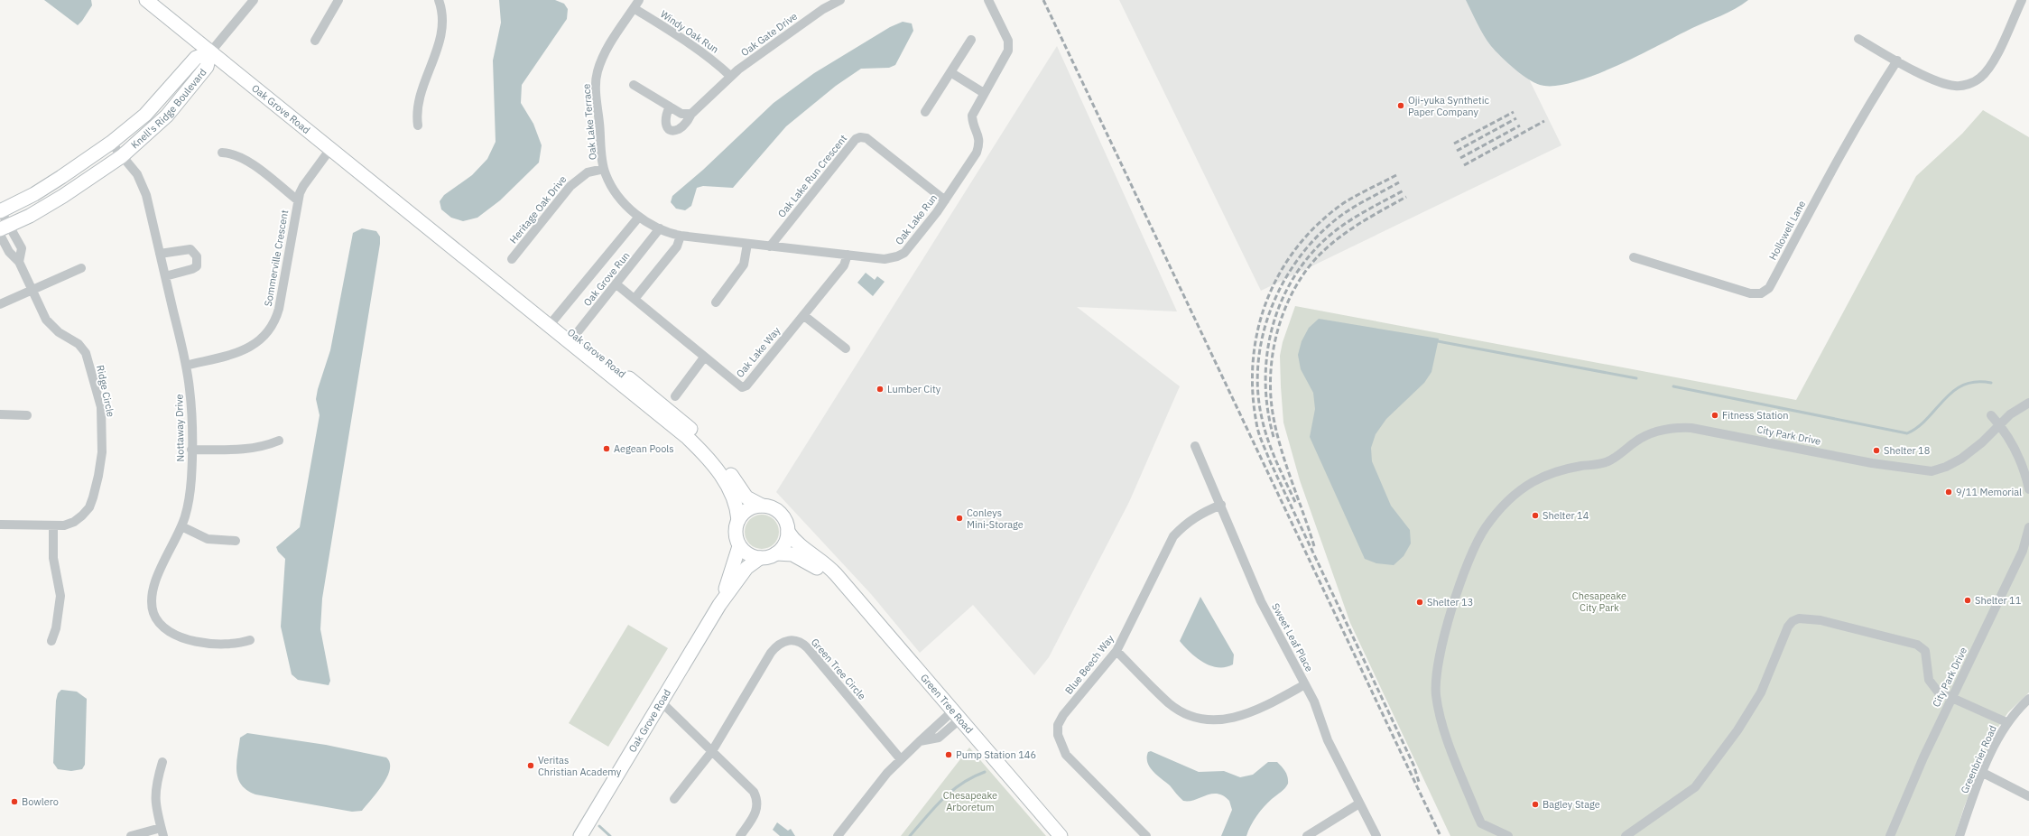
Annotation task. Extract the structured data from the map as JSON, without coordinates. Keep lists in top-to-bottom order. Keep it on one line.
{"streets":{"street":["Windy Oak Run","Oak Gate Drive","Knell's Ridge Boulevard","Oak Grove Road","Oak Lake Terrace","Oak Lake Run Crescent","Heritage Oak Drive","Oak Lake Run","Hollowell Lane","Sommerville Crescent","Oak Grove Run","Oak Lake Way","Ridge Circle","Nottaway Drive","City Park Drive","Sweet Leaf Place","Blue Beech Way","Green Tree Circle","Green Tree Road","Greenbrier Road"]},"crossings":[["Windy Oak Run","Oak Gate Drive"],["Windy Oak Run","Oak Lake Terrace"],["Knell's Ridge Boulevard","Oak Grove Road"],["Knell's Ridge Boulevard","Ridge Circle"],["Knell's Ridge Boulevard","Nottaway Drive"],["Oak Grove Road","Sommerville Crescent"],["Oak Grove Road","Oak Grove Run"],["Oak Grove Road","Green Tree Road"],["Oak Lake Terrace","Heritage Oak Drive"],["Oak Lake Terrace","Oak Lake Run"],["Oak Lake Terrace","Oak Grove Run"],["Oak Lake Run Crescent","Oak Lake Run"],["Oak Lake Run","Oak Grove Run"],["Oak Lake Run","Oak Lake Way"],["Sommerville Crescent","Nottaway Drive"],["Oak Grove Run","Oak Lake Way"],["Sweet Leaf Place","Blue Beech Way"]],"parks":["Chesapeake City Park","Chesapeake Arboretum"],"places":["Oji-yuka Synthetic Paper Company","Lumber City","Fitness Station","Aegean Pools","Shelter 18","9/11 Memorial","Shelter 14","Conleys Mini-Storage","Shelter 11","Shelter 13","Pump Station 146","Veritas Christian Academy","Bowlero","Bagley Stage"]}
